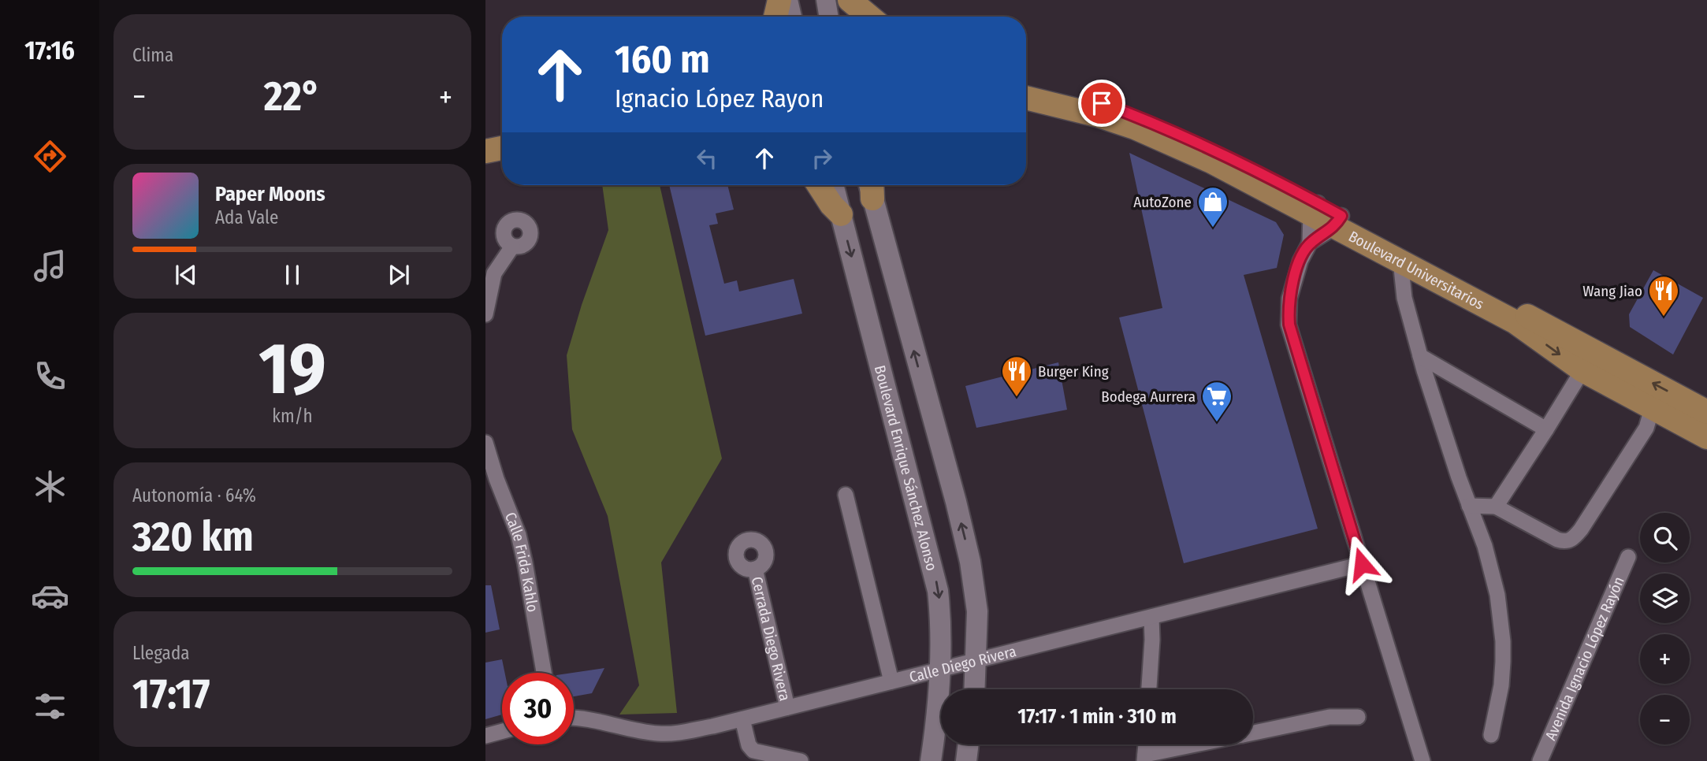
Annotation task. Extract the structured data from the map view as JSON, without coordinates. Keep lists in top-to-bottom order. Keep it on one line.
{"streets":{"main road":["Boulevard Universitarios","Boulevard Enrique Sánchez Alonso"],"street":["Calle Frida Kahlo","Cerrada Diego Rivera","Avenida Ignacio López Rayón","Calle Diego Rivera"]},"crossings":[["Boulevard Enrique Sánchez Alonso","Calle Diego Rivera"],["Cerrada Diego Rivera","Calle Diego Rivera"]],"places":{"shop":["AutoZone"],"restaurant":["Wang Jiao","Burger King"],"supermarket":["Bodega Aurrera"]},"page":{"tabs":"17:16","tile":["Clima",["19","km/h"],["Autonomía · 64%","320 km"],["Llegada","17:17"]],"turn":["160 m","Ignacio López Rayon"],"heat":["−","22°","+"],"song":["Paper Moons","Ada Vale"],"map_buttons":["+","−"],"limit":"30","trip":"17:17 · 1 min · 310 m"}}
